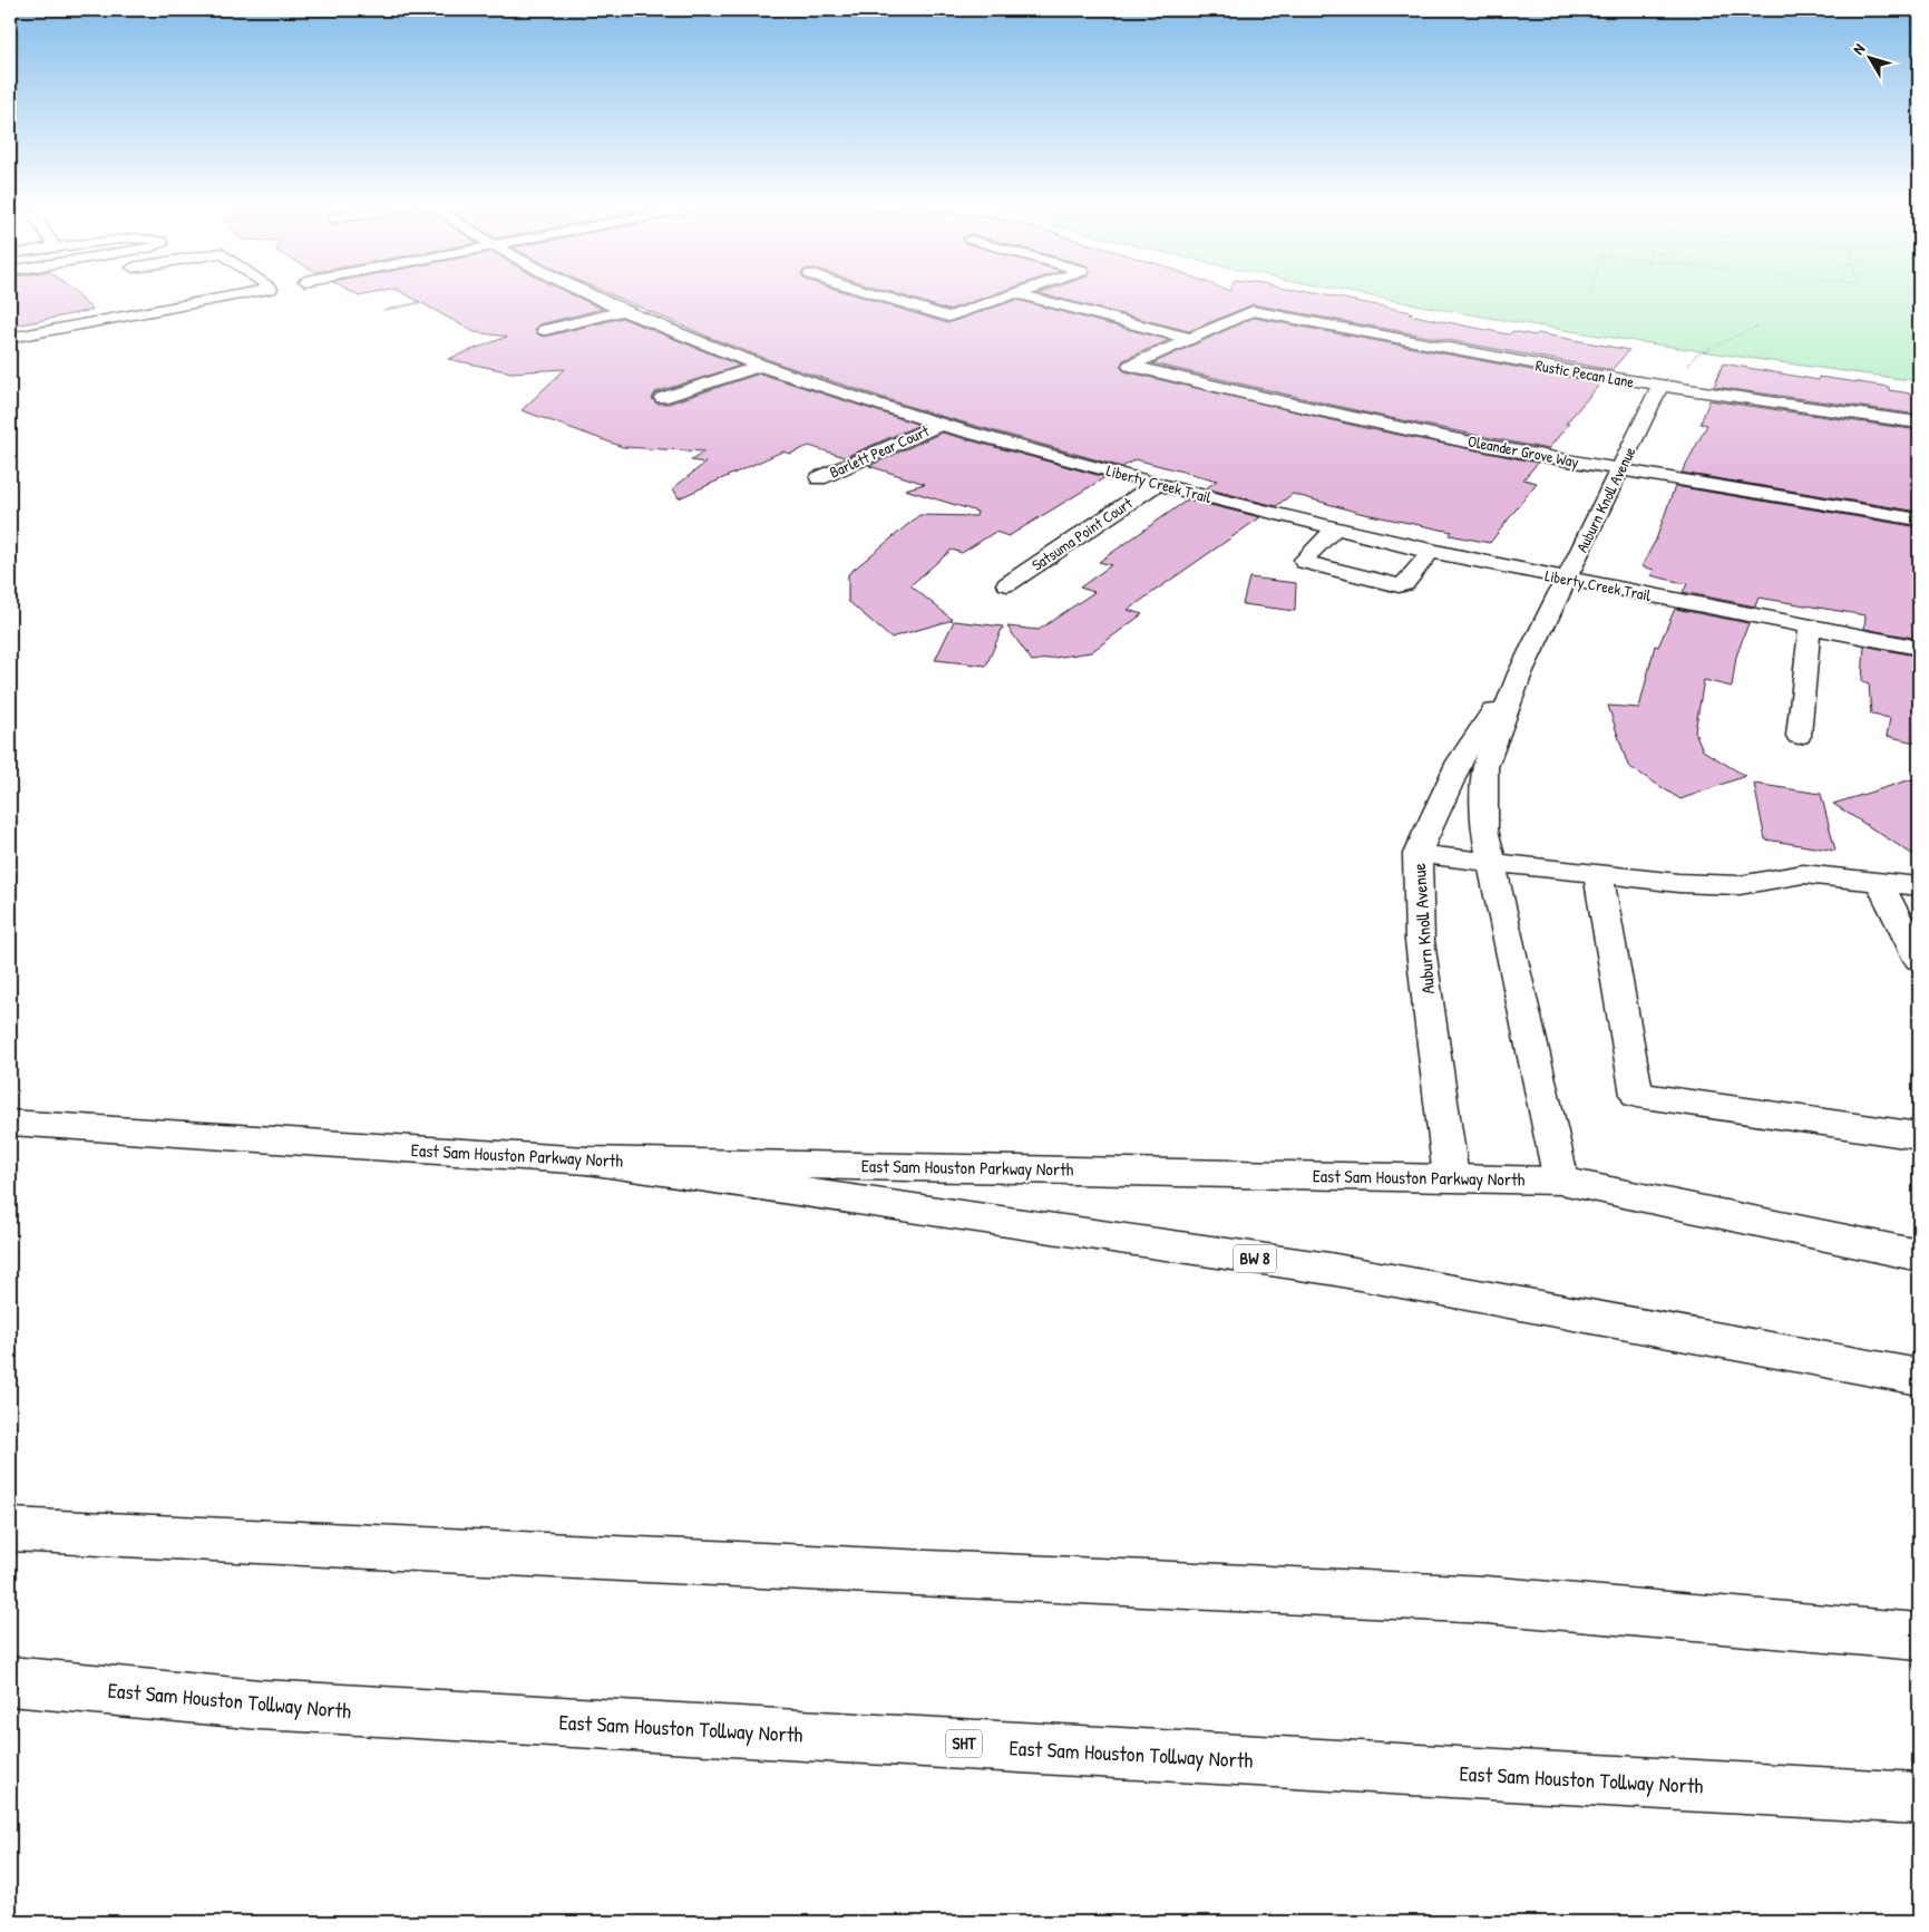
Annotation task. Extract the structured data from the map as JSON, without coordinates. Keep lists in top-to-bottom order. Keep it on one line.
{"streets":{"main road":["Rustic Pecan Lane","Barlett Pear Court","Oleander Grove Way","Liberty Creek Trail","Auburn Knoll Avenue","Satsuma Point Court","East Sam Houston Parkway North","BW 8","East Sam Houston Tollway North","SHT"]},"crossings":[["Rustic Pecan Lane","Oleander Grove Way"],["Rustic Pecan Lane","Auburn Knoll Avenue"],["Barlett Pear Court","Liberty Creek Trail"],["Oleander Grove Way","Auburn Knoll Avenue"],["Liberty Creek Trail","Auburn Knoll Avenue"],["Liberty Creek Trail","Satsuma Point Court"],["Auburn Knoll Avenue","East Sam Houston Parkway North"],["East Sam Houston Parkway North","BW 8"]],"north":"top left"}
